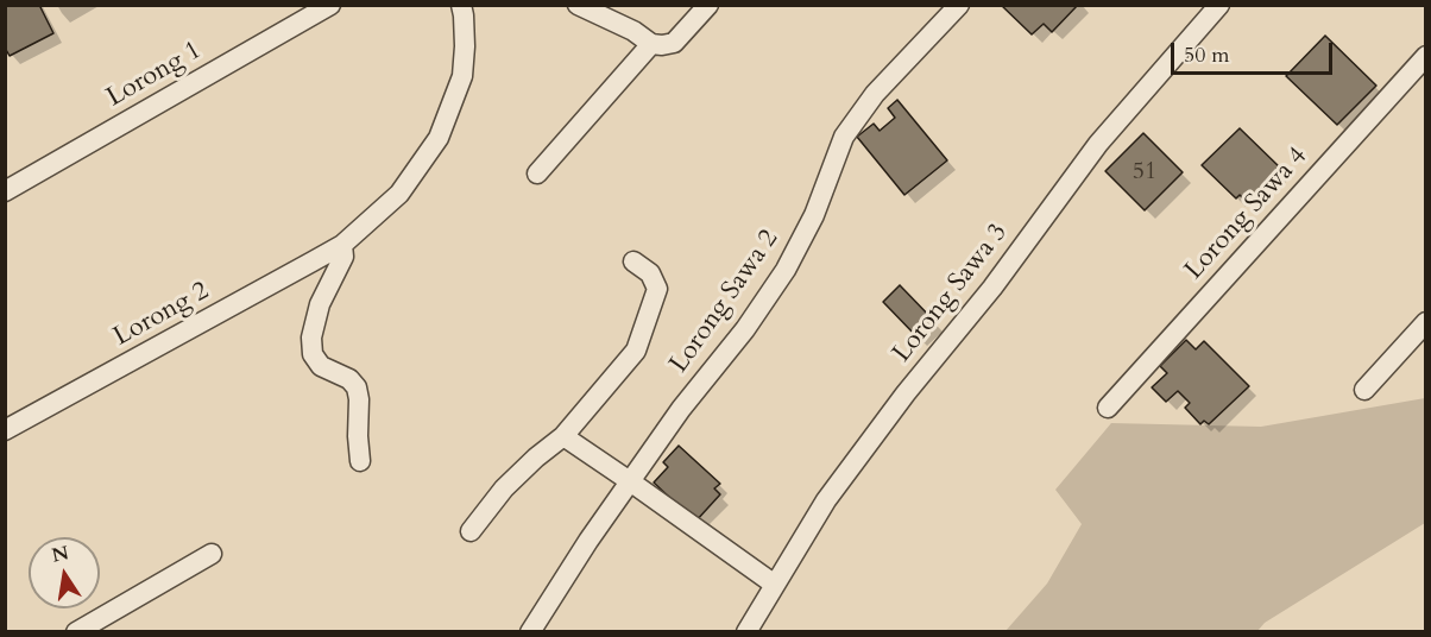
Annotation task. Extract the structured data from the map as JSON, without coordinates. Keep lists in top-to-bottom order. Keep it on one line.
{"streets":{"street":["Lorong 1","Lorong Sawa 4","Lorong Sawa 3","Lorong Sawa 2","Lorong 2"]},"house_numbers":["51"],"scale_bar":"50 m","north":"top"}
